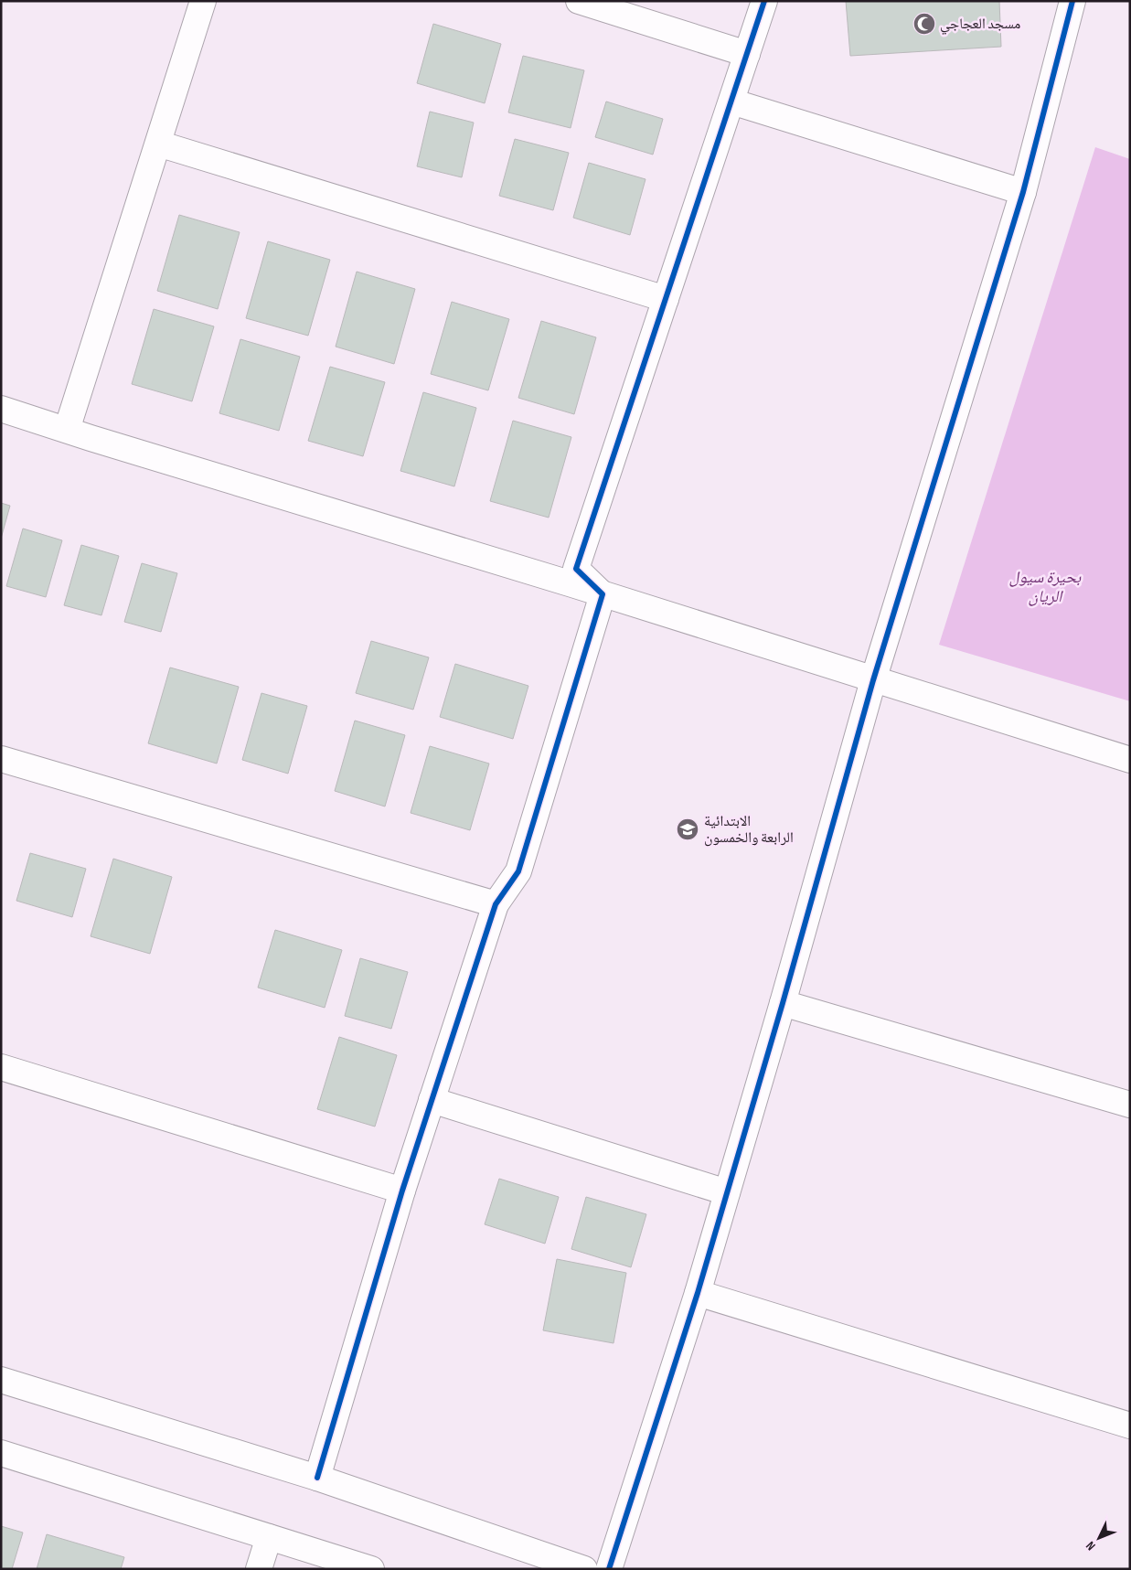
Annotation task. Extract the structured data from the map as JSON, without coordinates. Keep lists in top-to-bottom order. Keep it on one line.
{"water":["بحيرة سيول الريان"],"places":{"mosque":["مسجد العجاجي"],"school or university":["الابتدائية الرابعة والخمسون"]},"north":"bottom left"}
